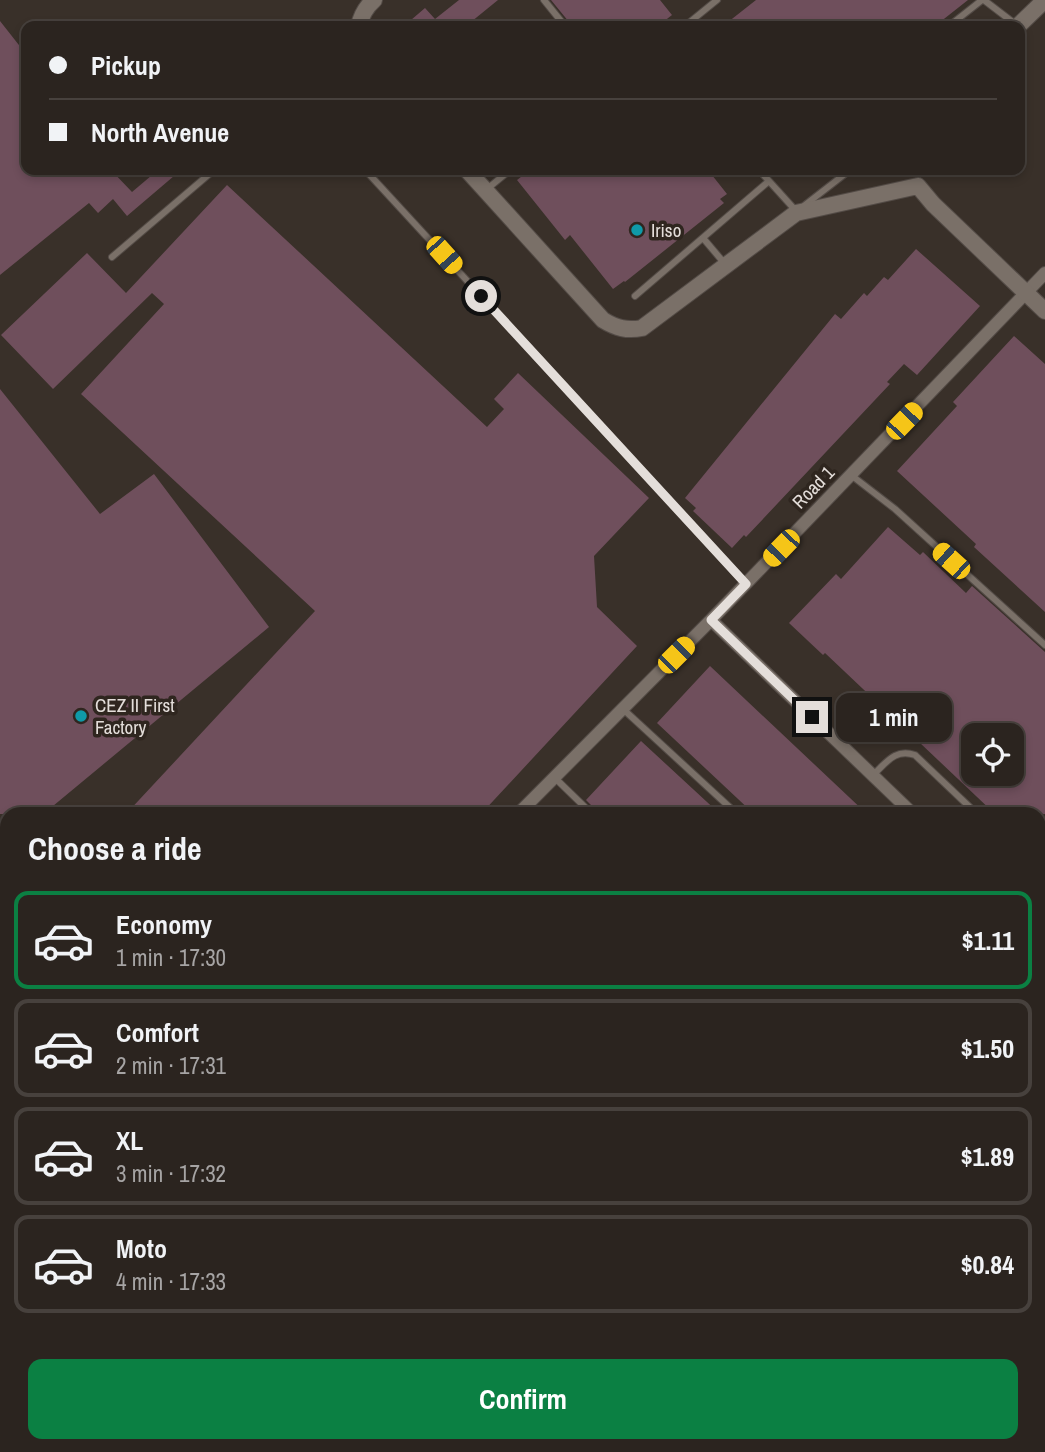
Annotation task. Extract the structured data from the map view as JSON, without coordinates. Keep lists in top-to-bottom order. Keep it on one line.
{"streets":{"street":["Road 1"]},"places":["Iriso","CEZ II First Factory"],"page":{"banner":["Pickup","North Avenue"],"bubble":"1 min","heading":"Choose a ride","list":[{"name":"Economy","note":"1 min · 17:30","value":"$1.11"},{"name":"Comfort","note":"2 min · 17:31","value":"$1.50"},{"name":"XL","note":"3 min · 17:32","value":"$1.89"},{"name":"Moto","note":"4 min · 17:33","value":"$0.84"}],"buttons":"Confirm"}}
